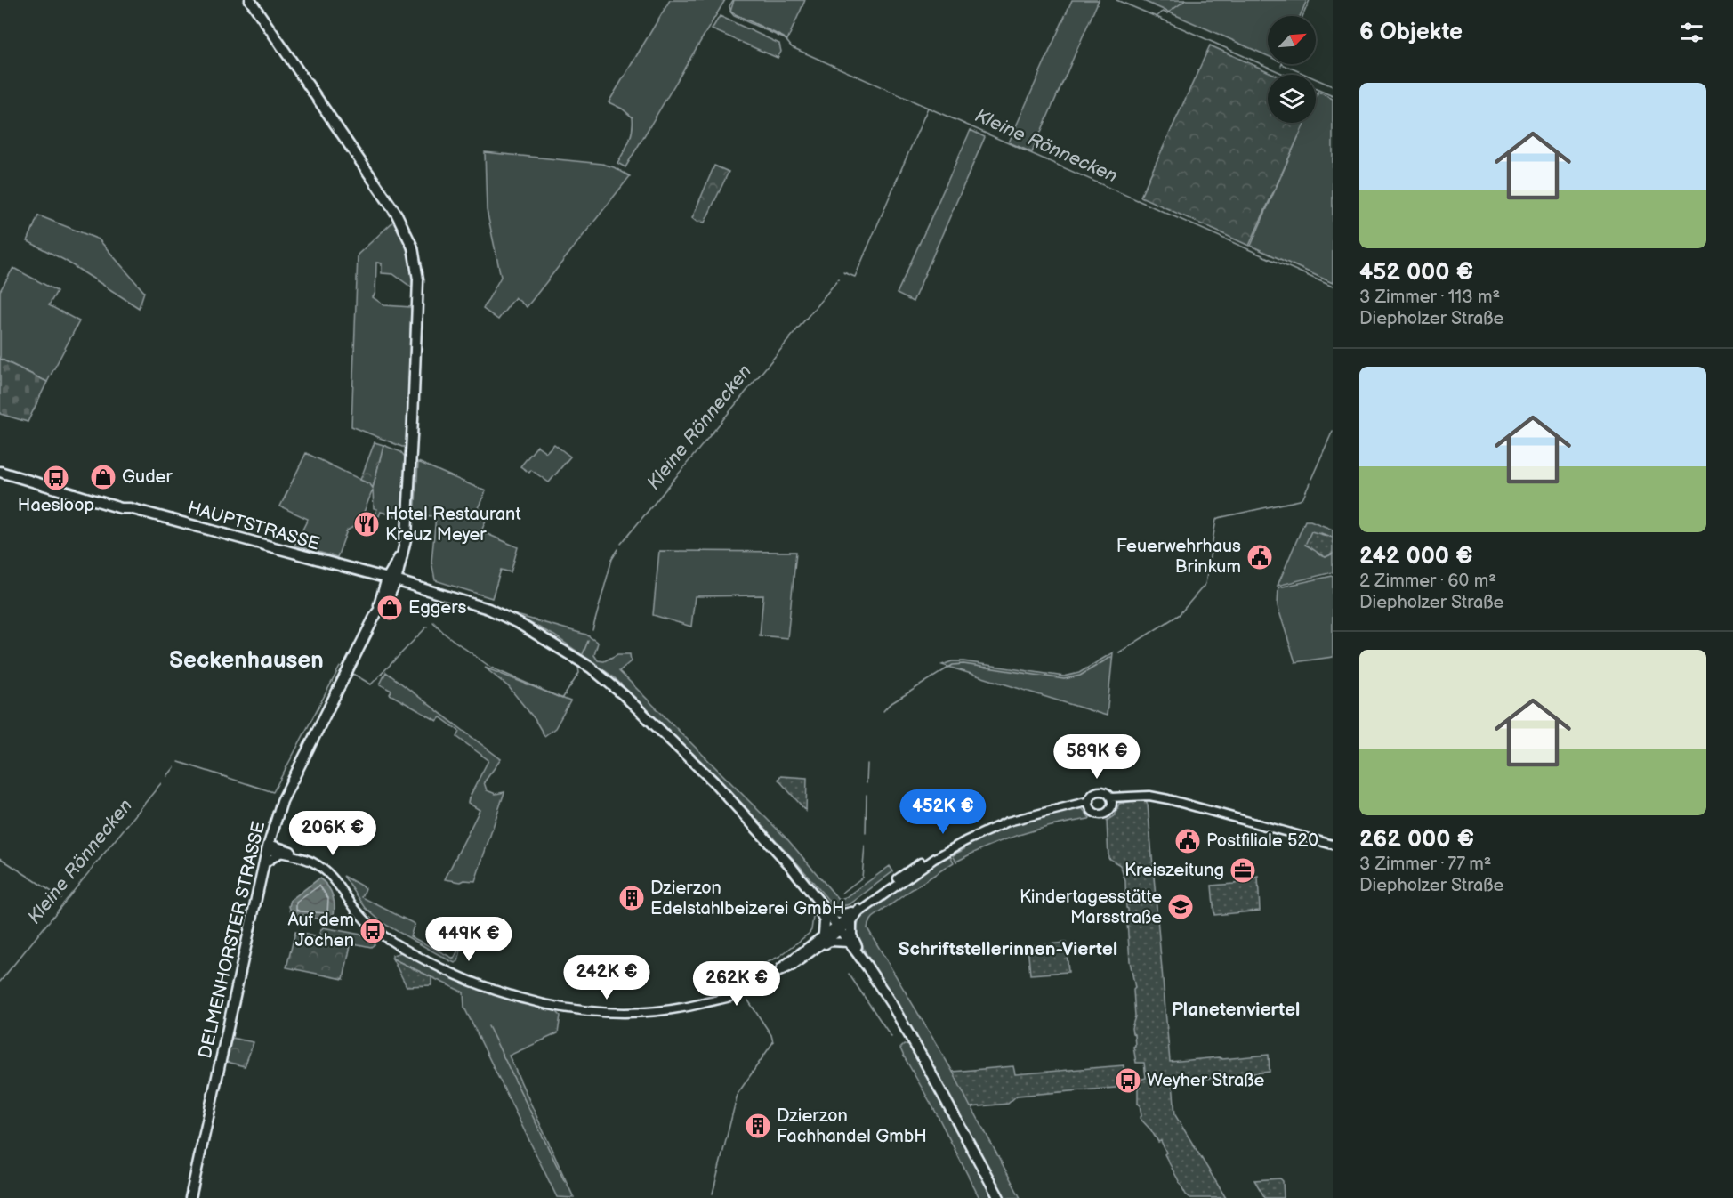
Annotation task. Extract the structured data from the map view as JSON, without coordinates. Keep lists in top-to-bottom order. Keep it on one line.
{"streets":{"main road":["HAUPTSTRASSE","DELMENHORSTER STRASSE"]},"crossings":[["HAUPTSTRASSE","DELMENHORSTER STRASSE"]],"districts":["Seckenhausen","Schriftstellerinnen-Viertel","Planetenviertel"],"water":["Kleine Rönnecken"],"places":{"shop":["Guder","Eggers"],"bus stop":["Haesloop","Auf dem Jochen","Weyher Straße"],"restaurant":["Hotel Restaurant Kreuz Meyer"],"public building":["Feuerwehrhaus Brinkum","Postfiliale 520"],"office":["Kreiszeitung"],"building":["Dzierzon Edelstahlbeizerei GmbH","Dzierzon Fachhandel GmbH"],"school or university":["Kindertagesstätte Marsstraße"]},"north":"top right","page":{"heading":"6 Objekte","list":[{"name":"452 000 €","note":"3 Zimmer · 113 m² · Diepholzer Straße"},{"name":"242 000 €","note":"2 Zimmer · 60 m² · Diepholzer Straße"},{"name":"262 000 €","note":"3 Zimmer · 77 m² · Diepholzer Straße"}],"price":["589K €","452K €","206K €","449K €","242K €","262K €"]}}
